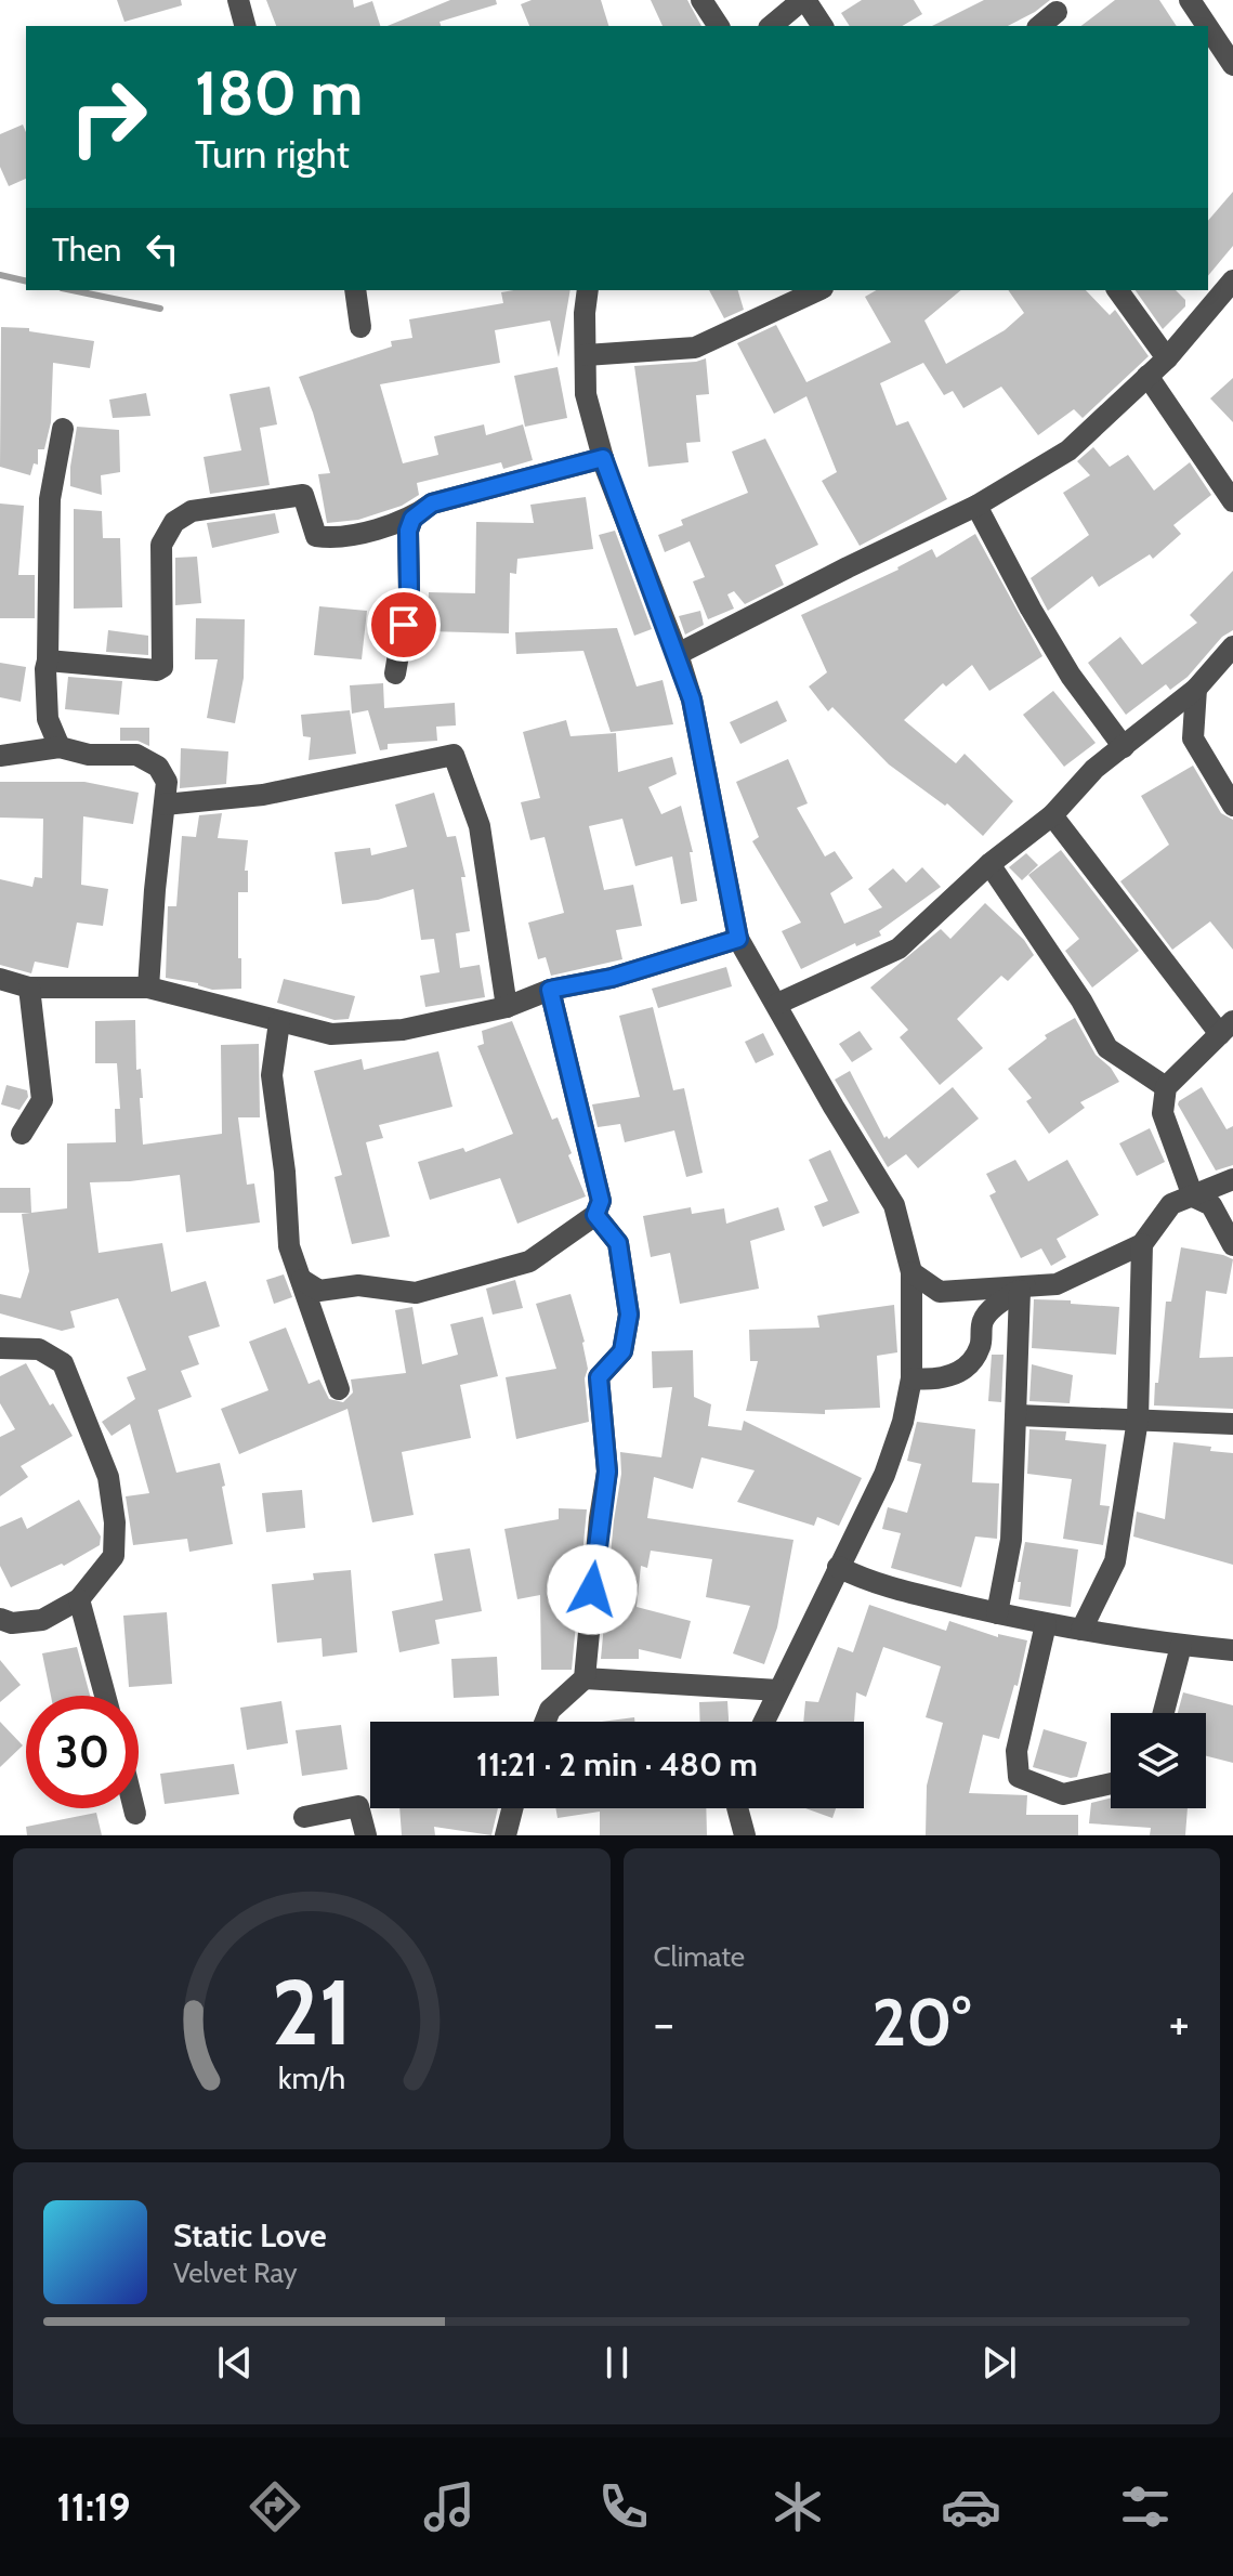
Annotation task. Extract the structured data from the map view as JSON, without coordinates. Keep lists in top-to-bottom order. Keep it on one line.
{"page":{"turn":["180 m","Turn right"],"then":"Then","limit":"30","trip":"11:21 · 2 min · 480 m","tile":"Climate","heat":["−","20°","+"],"song":["Static Love","Velvet Ray"],"tabs":"11:19","gauge":["21","km/h"]}}
